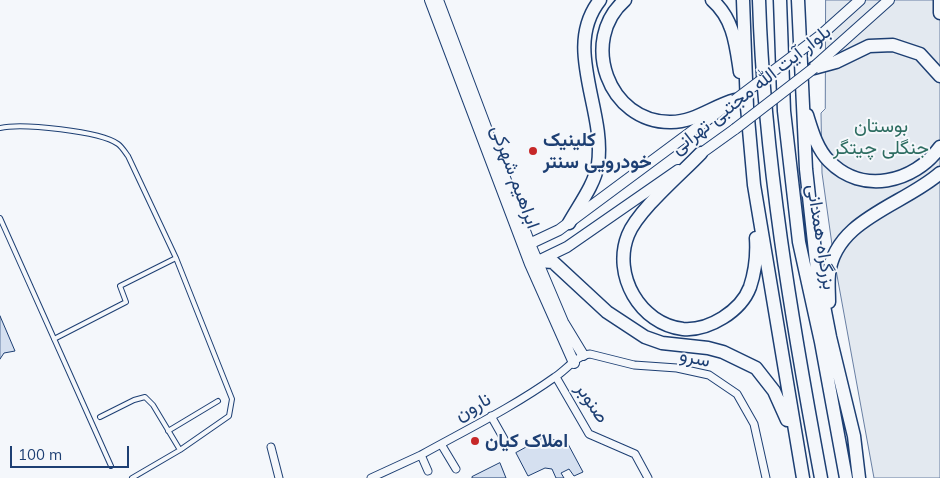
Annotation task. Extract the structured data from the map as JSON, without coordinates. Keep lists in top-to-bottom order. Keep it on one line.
{"streets":{"highway":["بزرگراه همدانی"],"main road":["بلوار آیت الله مجتبی تهرانی","ابراهیم شهرکی"],"street":["سرو","صنوبر","نارون"]},"crossings":[["بلوار آیت الله مجتبی تهرانی","ابراهیم شهرکی"],["ابراهیم شهرکی","سرو"],["ابراهیم شهرکی","نارون"],["سرو","نارون"],["صنوبر","نارون"]],"parks":["بوستان جنگلی چیتگر"],"places":["کلینیک خودرویی سنتر","املاک کیان"],"scale_bar":"100 m"}
